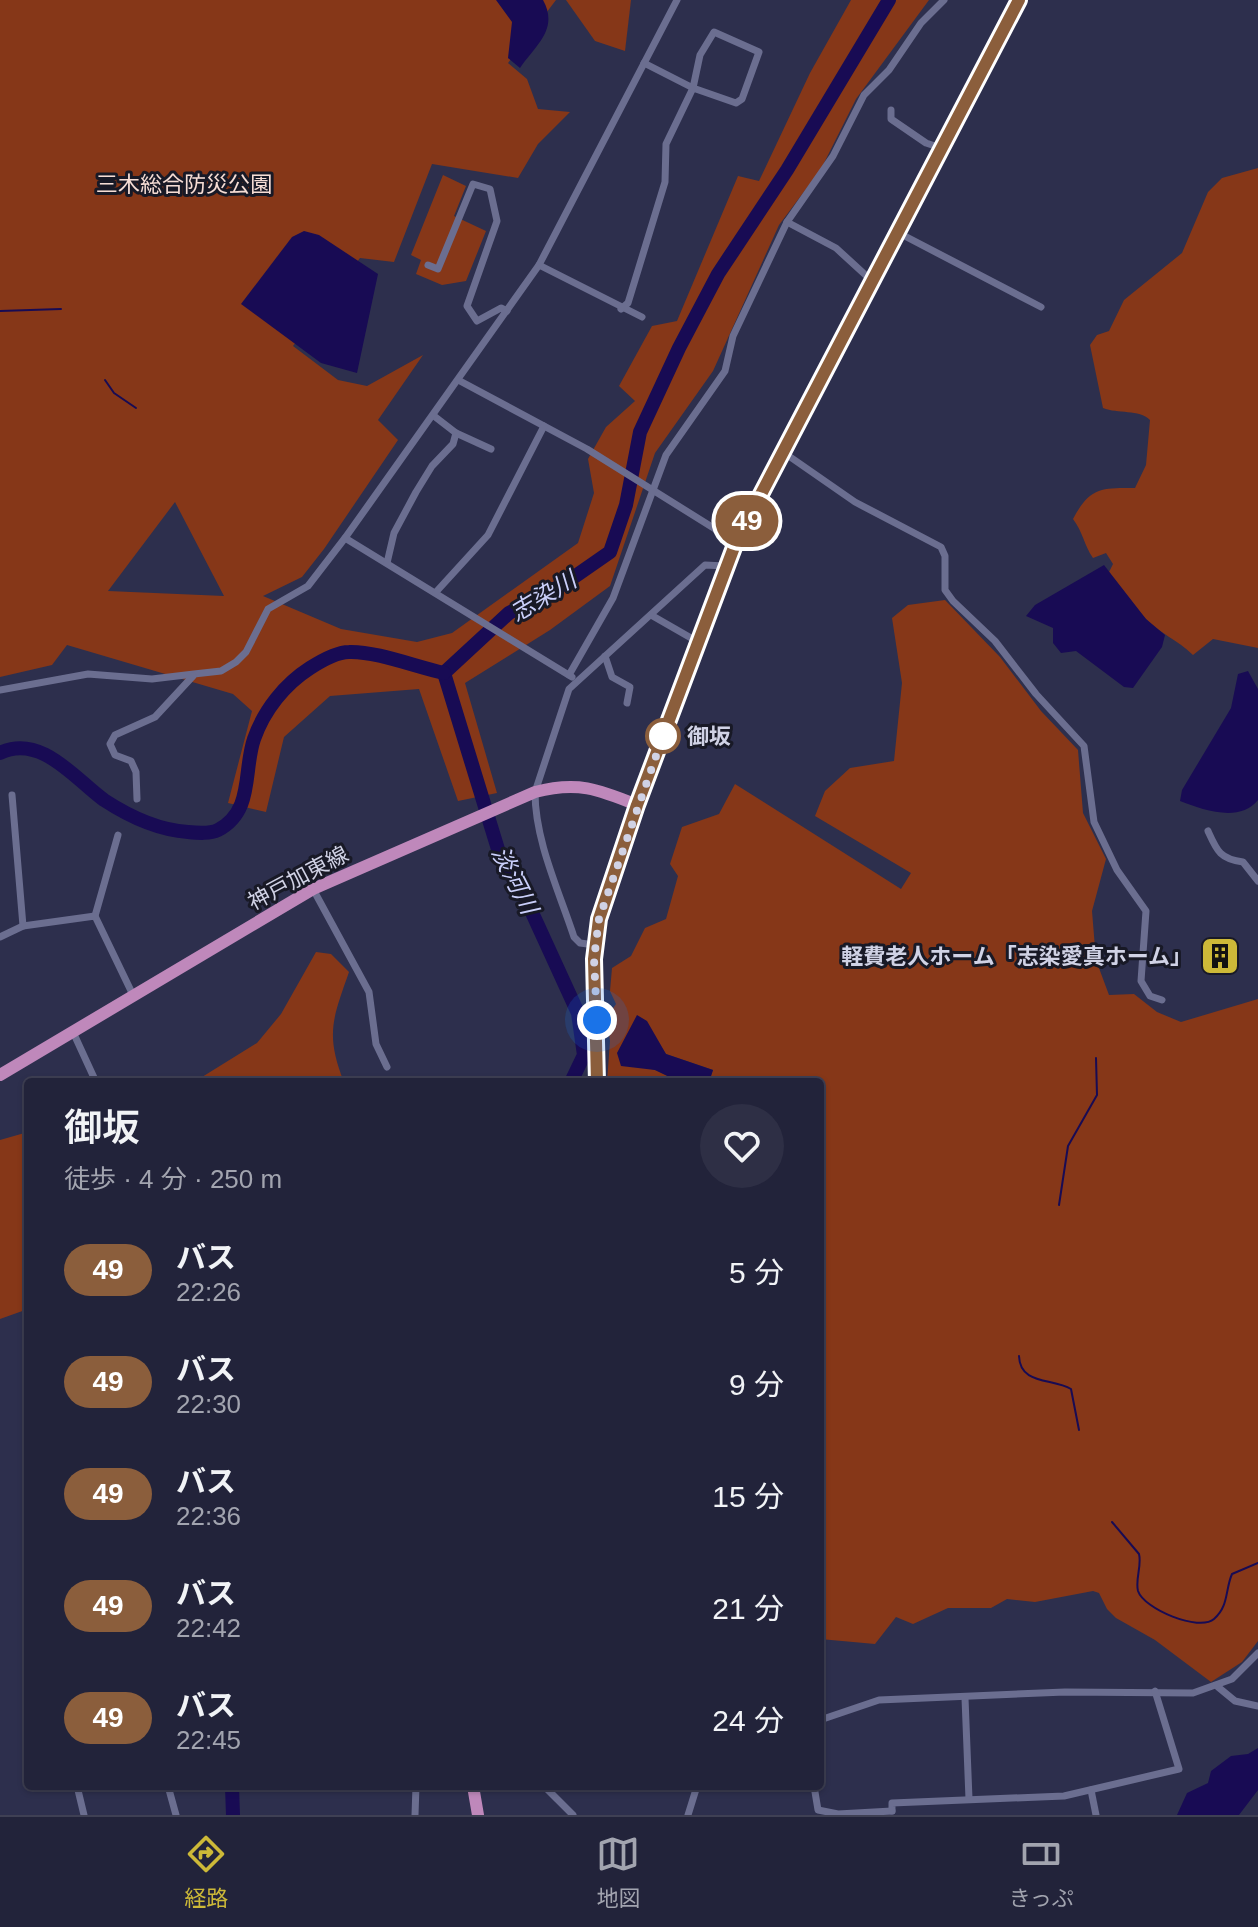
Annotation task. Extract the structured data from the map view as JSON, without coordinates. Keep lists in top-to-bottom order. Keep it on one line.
{"streets":{"main road":["神戸加東線"]},"water":["志染川","淡河川"],"parks":["三木総合防災公園"],"places":{"other":["御坂"],"building":["軽費老人ホーム「志染愛真ホーム」"]},"lines":["bus line 49"],"page":{"on_map":"49","heading":["御坂","徒歩 · 4 分 · 250 m"],"list":[{"mark":"49","name":"バス","note":"22:26","value":"5 分"},{"mark":"49","name":"バス","note":"22:30","value":"9 分"},{"mark":"49","name":"バス","note":"22:36","value":"15 分"},{"mark":"49","name":"バス","note":"22:42","value":"21 分"},{"mark":"49","name":"バス","note":"22:45","value":"24 分"}],"tabs":["経路","地図","きっぷ"]}}
